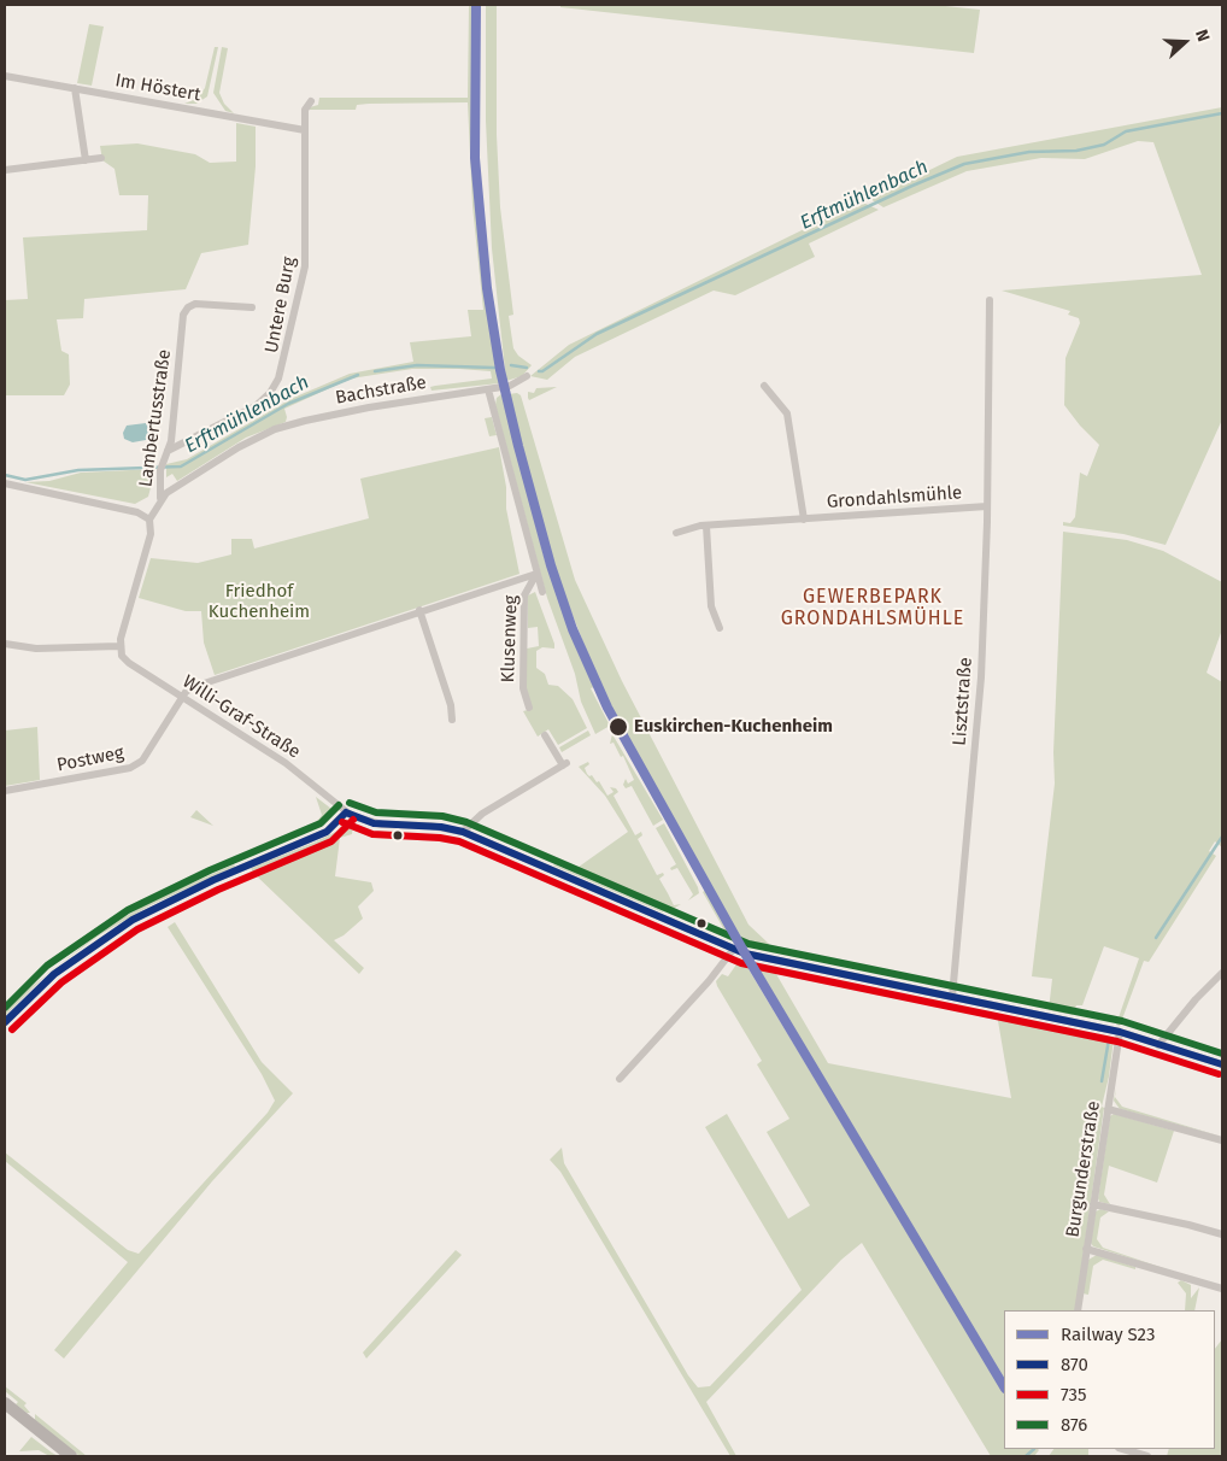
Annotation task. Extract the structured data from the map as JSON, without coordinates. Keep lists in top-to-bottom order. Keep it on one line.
{"streets":{"street":["Im Höstert","Untere Burg","Bachstraße","Lambertusstraße","Grondahlsmühle","Klusenweg","Lisztstraße","Willi-Graf-Straße","Postweg","Burgunderstraße"]},"crossings":[["Im Höstert","Untere Burg"],["Untere Burg","Lambertusstraße"],["Bachstraße","Lambertusstraße"],["Bachstraße","Klusenweg"],["Lambertusstraße","Willi-Graf-Straße"],["Grondahlsmühle","Lisztstraße"],["Klusenweg","Willi-Graf-Straße"],["Klusenweg","Postweg"],["Lisztstraße","Willi-Graf-Straße"],["Willi-Graf-Straße","Postweg"],["Willi-Graf-Straße","Burgunderstraße"]],"districts":["GEWERBEPARK GRONDAHLSMÜHLE"],"water":["Erftmühlenbach"],"parks":["Friedhof Kuchenheim"],"places":["Euskirchen-Kuchenheim"],"lines":["rail line S23","transit line 876","transit line 870","transit line 735"],"legend":["Railway S23","870","735","876"],"north":"right"}
